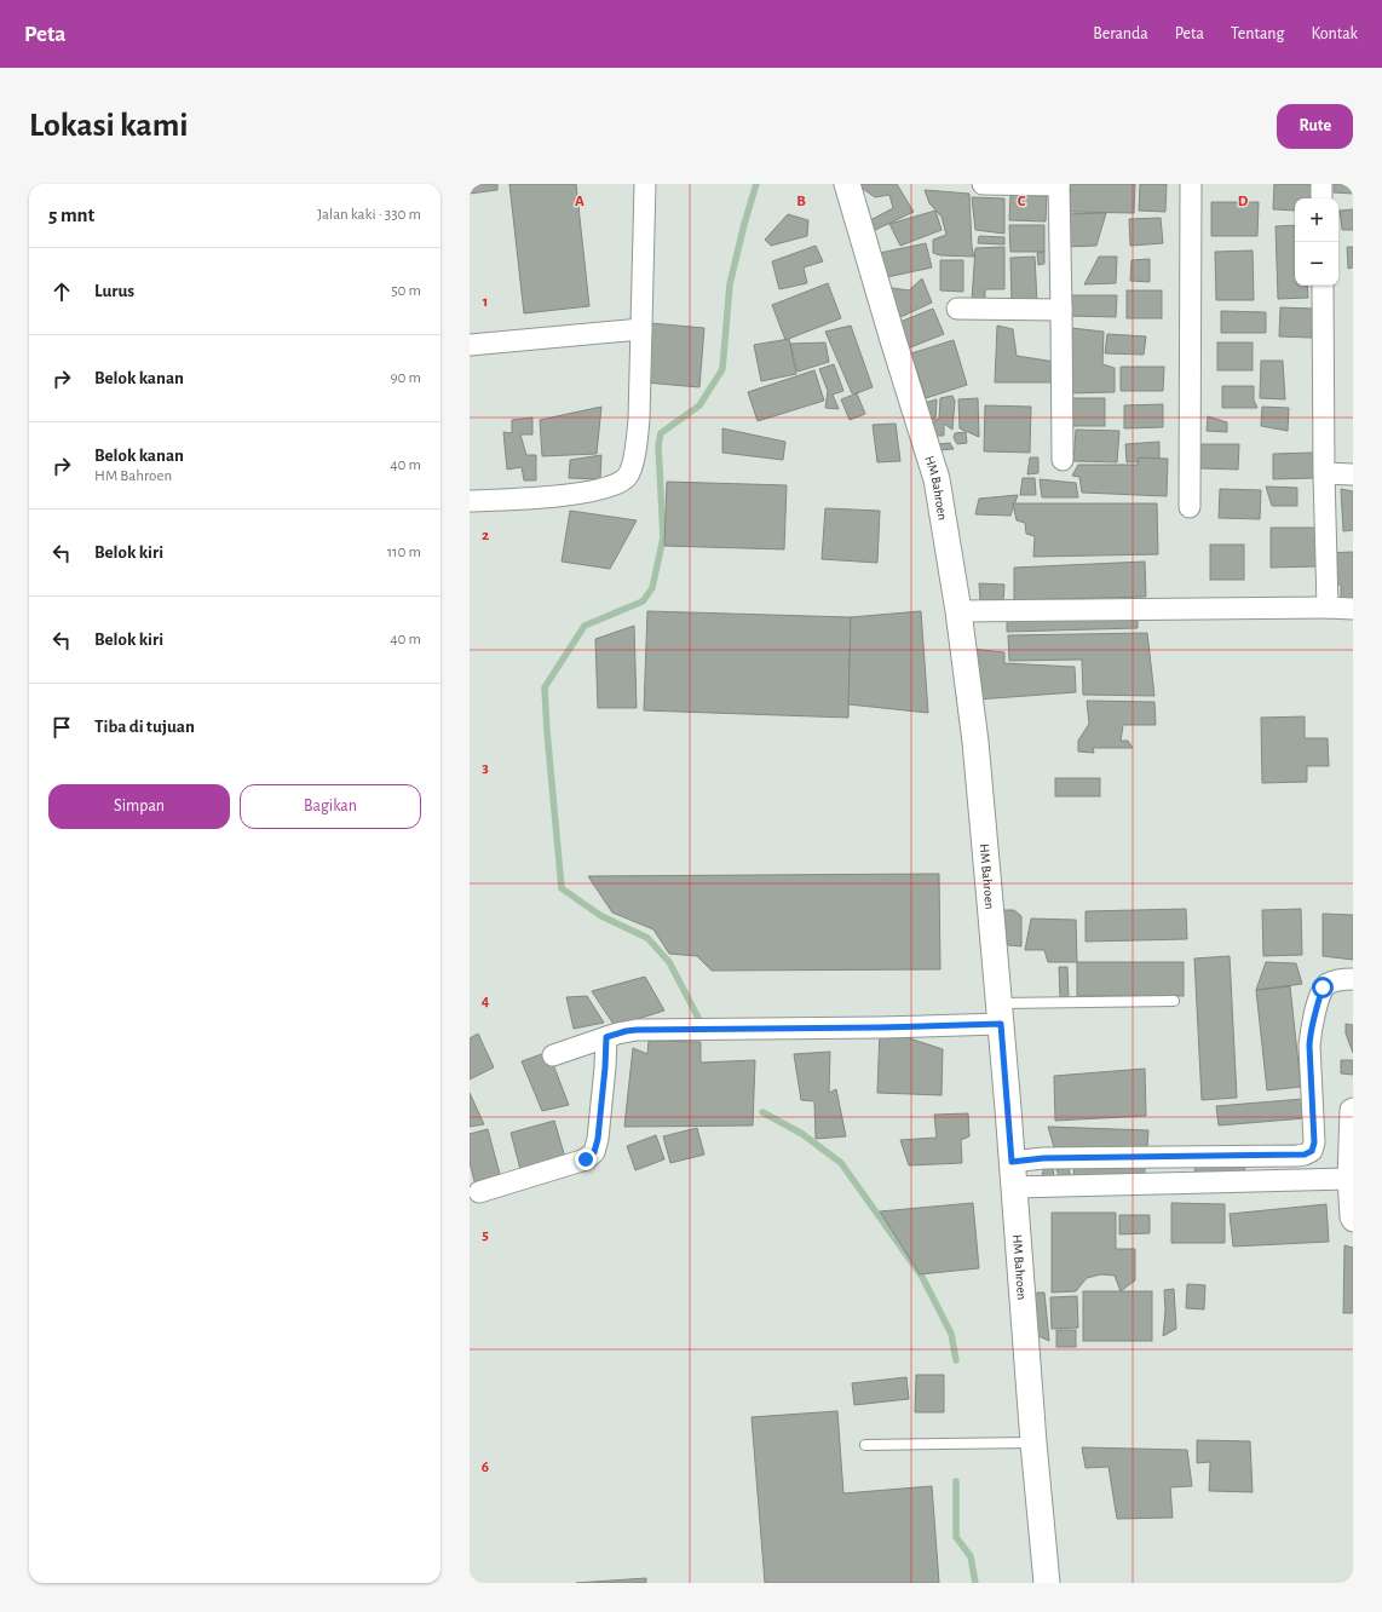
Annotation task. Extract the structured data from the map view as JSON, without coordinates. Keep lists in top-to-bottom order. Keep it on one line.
{"streets":{"street":["HM Bahroen"]},"page":{"header":"Peta","nav":["Beranda","Peta","Tentang","Kontak"],"buttons":["Rute",["Simpan","Bagikan"]],"title":"Lokasi kami","heading":["5 mnt","Jalan kaki · 330 m"],"map_buttons":["+","−"],"list":[["Lurus","50 m"],["Belok kanan","90 m"],["Belok kanan","HM Bahroen","40 m"],["Belok kiri","110 m"],["Belok kiri","40 m"],"Tiba di tujuan"]},"grid":{"columns":["A","B","C","D"],"rows":["1","2","3","4","5","6"]}}
